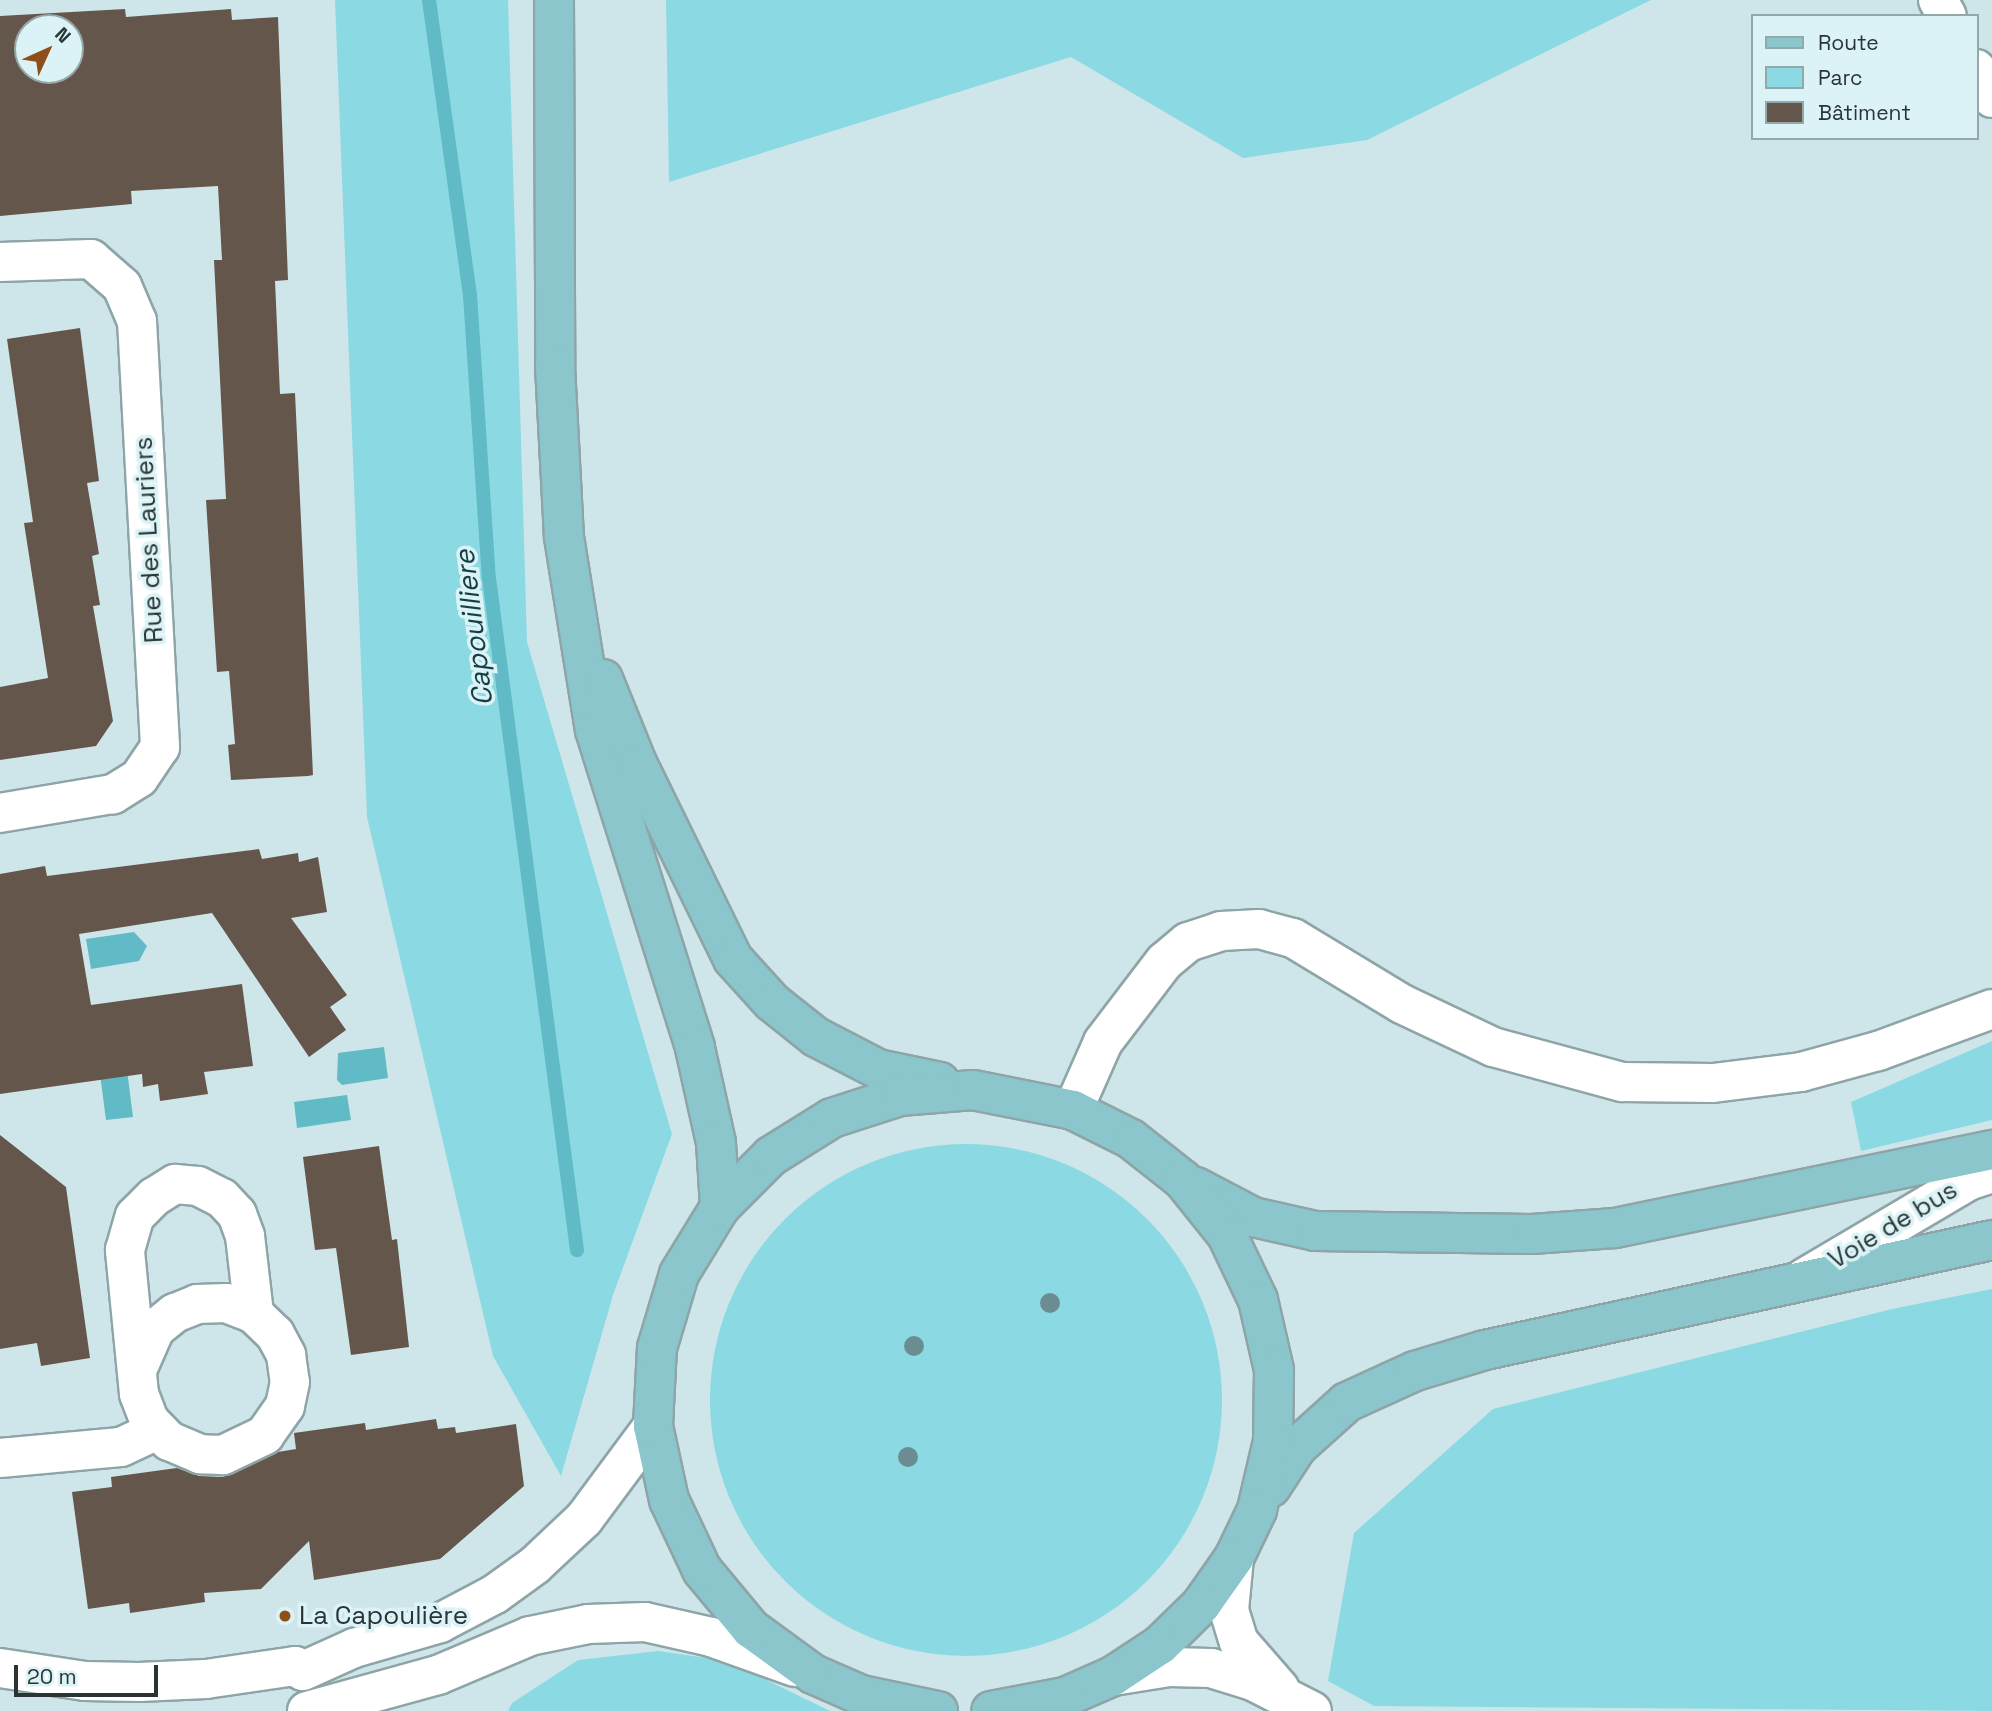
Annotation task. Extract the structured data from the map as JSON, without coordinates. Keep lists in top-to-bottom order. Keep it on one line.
{"streets":{"street":["Rue des Lauriers","Voie de bus"]},"water":["Capouilliere"],"places":["La Capoulière"],"legend":["Route","Parc","Bâtiment"],"scale_bar":"20 m","north":"top right"}
